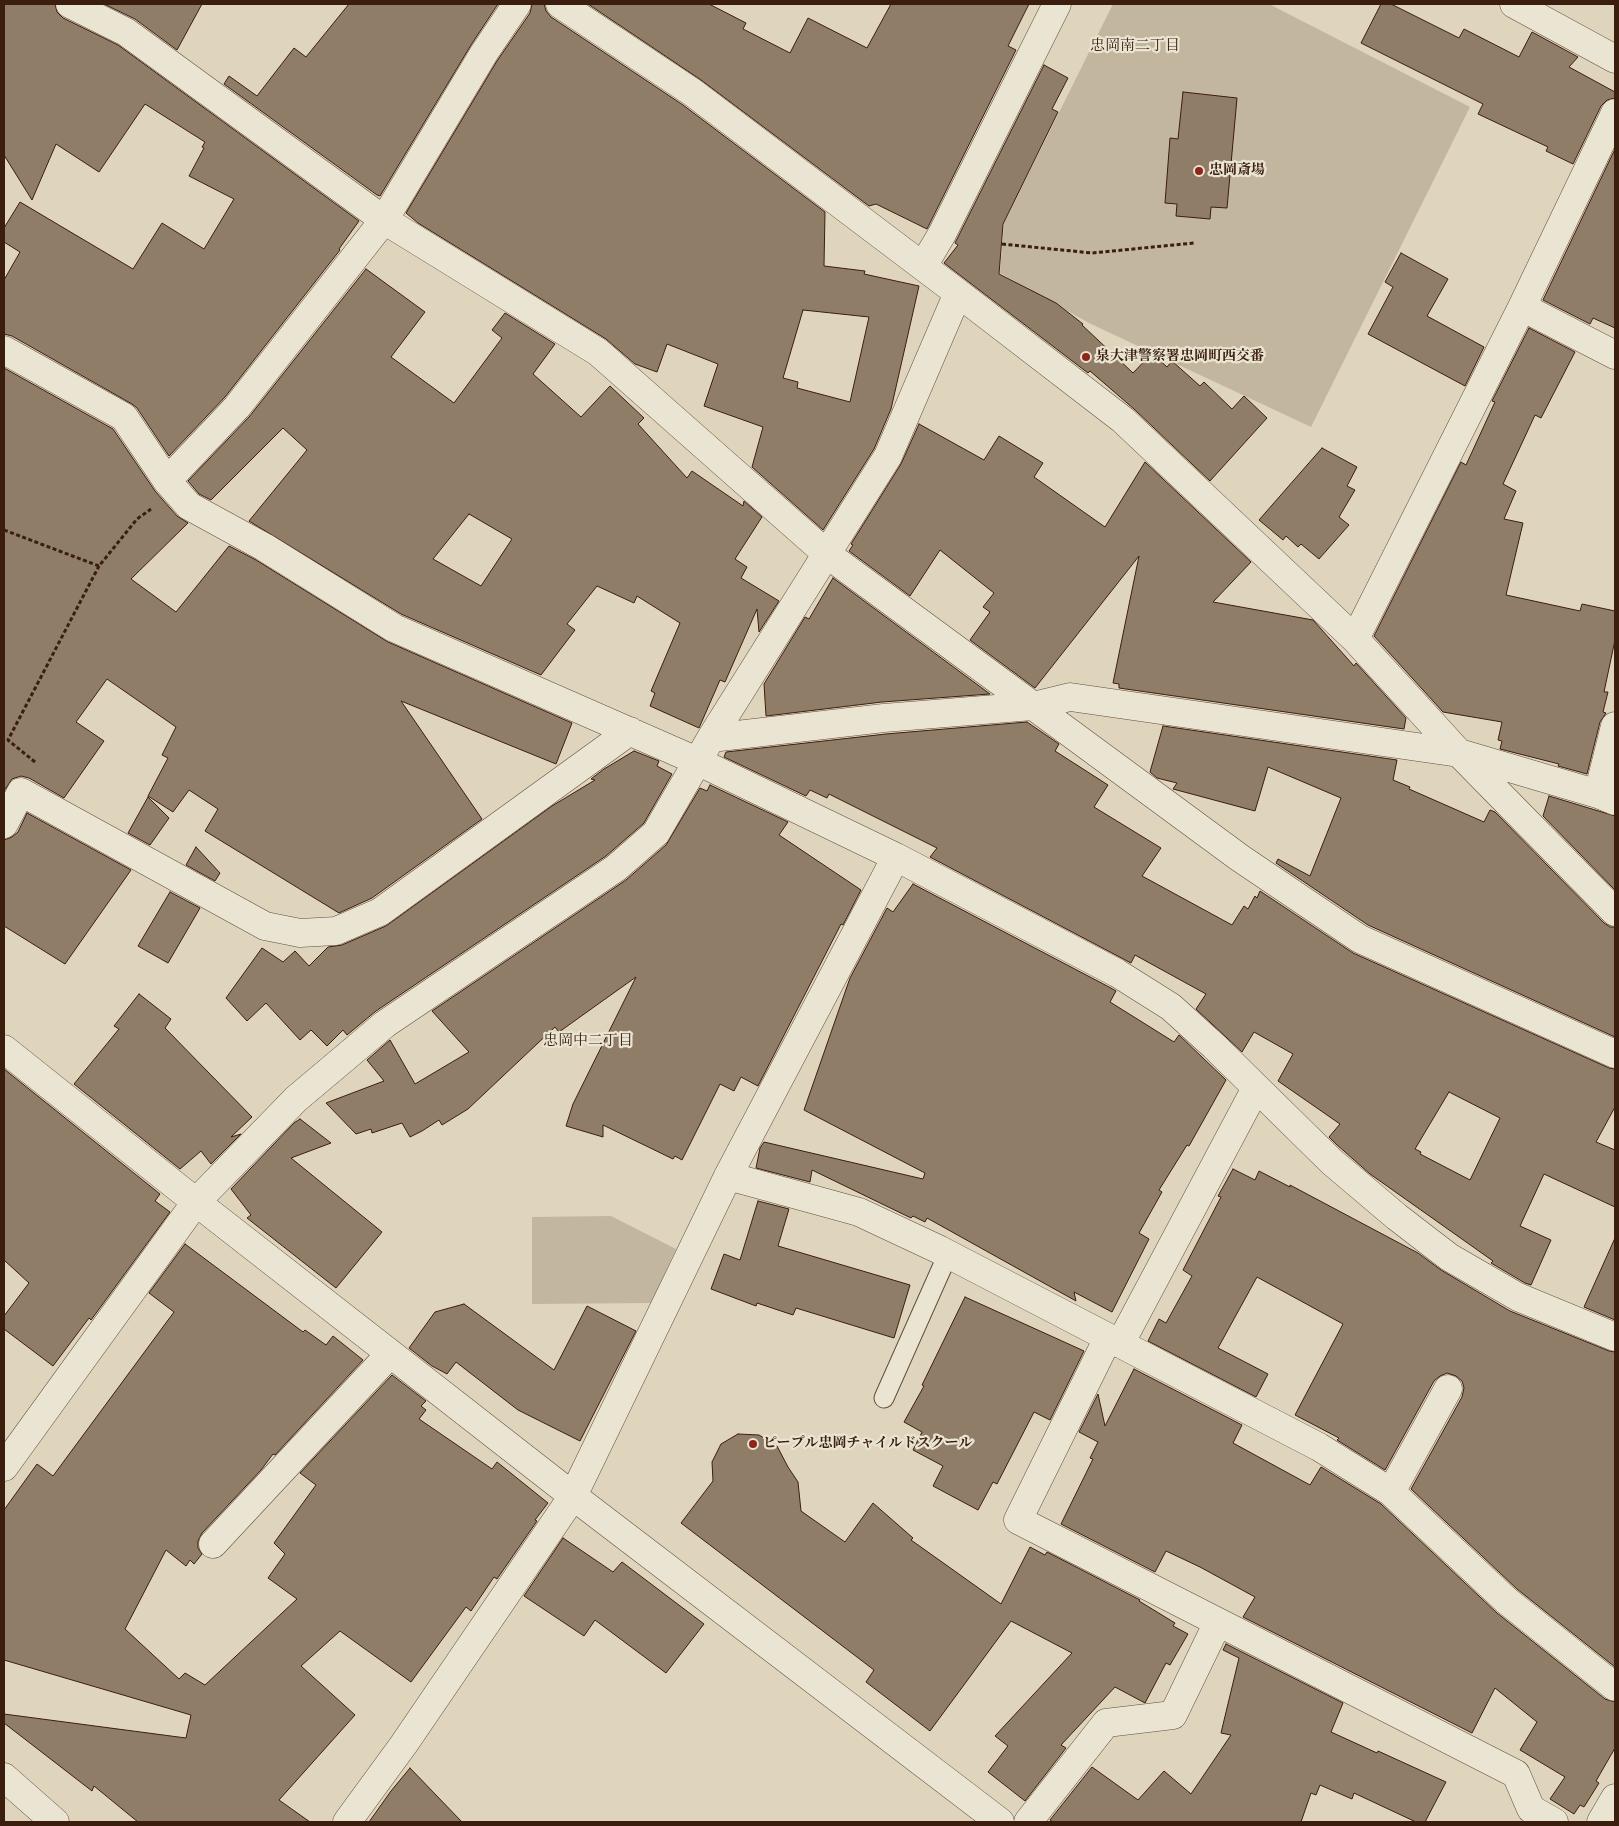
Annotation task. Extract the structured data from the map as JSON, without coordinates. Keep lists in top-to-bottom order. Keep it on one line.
{"districts":["忠岡南二丁目","忠岡中二丁目"],"places":["忠岡斎場","泉大津警察署忠岡町西交番","ピープル忠岡チャイルドスクール"]}
